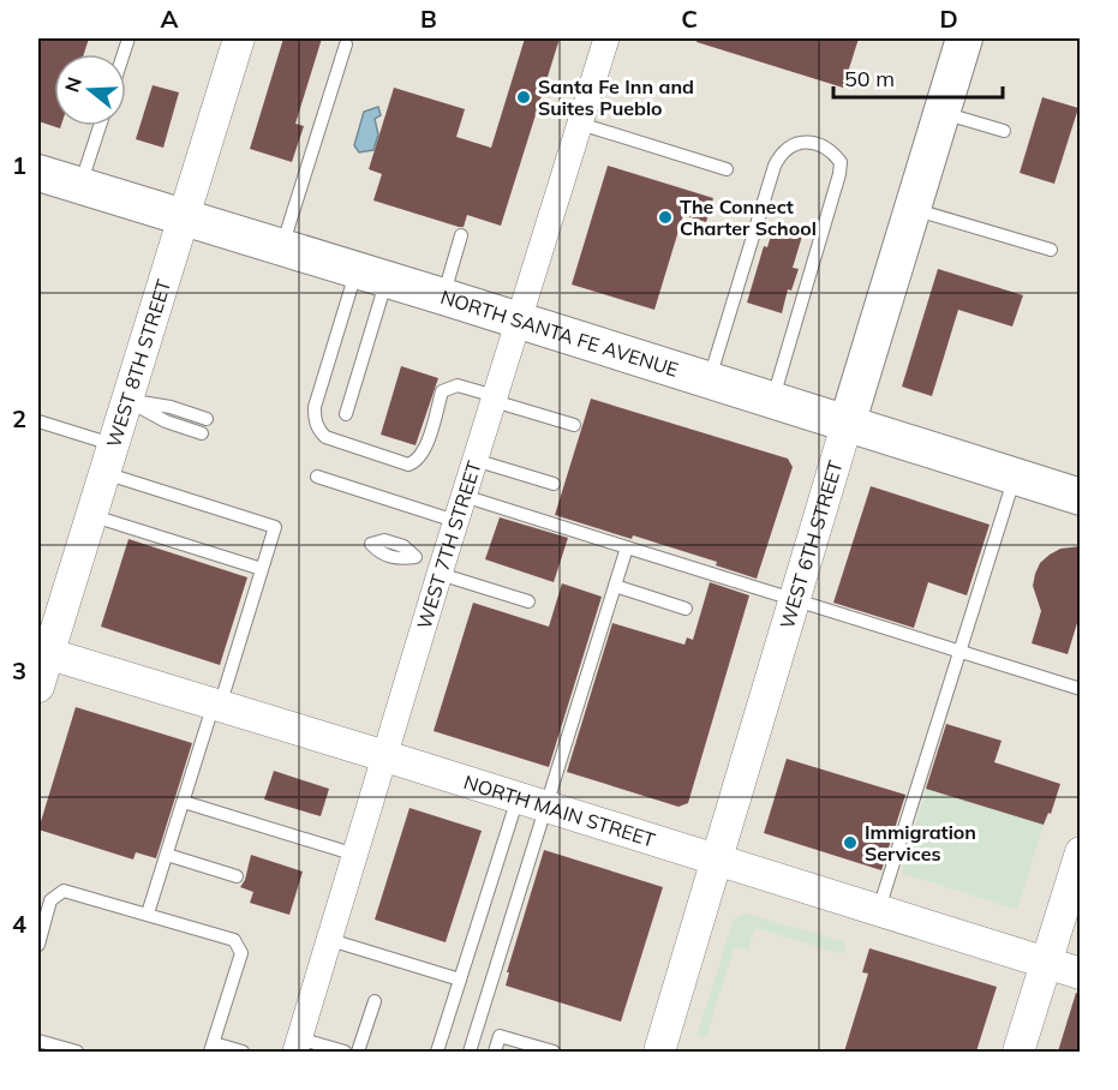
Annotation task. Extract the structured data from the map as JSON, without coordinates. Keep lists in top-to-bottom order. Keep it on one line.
{"streets":{"main road":["NORTH SANTA FE AVENUE","WEST 6TH STREET"],"street":["WEST 8TH STREET","WEST 7TH STREET","NORTH MAIN STREET"]},"crossings":[["NORTH SANTA FE AVENUE","WEST 8TH STREET"],["NORTH SANTA FE AVENUE","WEST 7TH STREET"],["NORTH SANTA FE AVENUE","WEST 6TH STREET"],["WEST 8TH STREET","NORTH MAIN STREET"],["WEST 7TH STREET","NORTH MAIN STREET"],["WEST 6TH STREET","NORTH MAIN STREET"]],"places":["Santa Fe Inn and Suites Pueblo","The Connect Charter School","Immigration Services"],"scale_bar":"50 m","north":"left","grid":{"columns":["A","B","C","D"],"rows":["1","2","3","4"]}}
